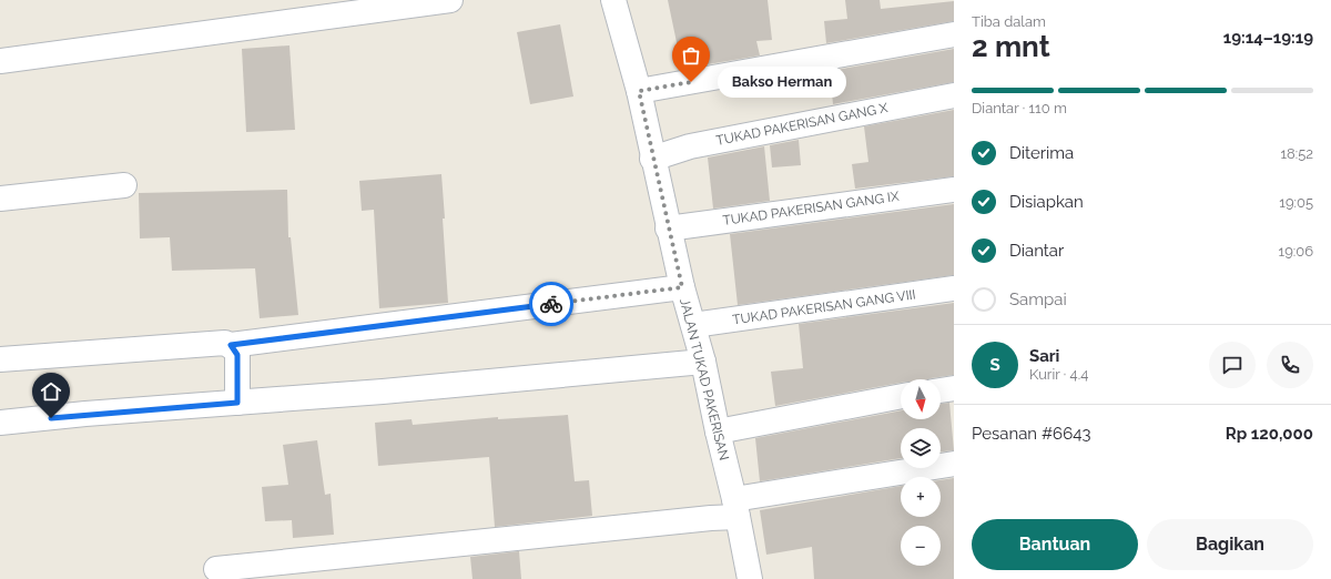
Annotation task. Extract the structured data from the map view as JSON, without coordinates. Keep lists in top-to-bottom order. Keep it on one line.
{"streets":{"street":["TUKAD PAKERISAN GANG X","TUKAD PAKERISAN GANG IX","TUKAD PAKERISAN GANG VIII","JALAN TUKAD PAKERISAN"]},"crossings":[["TUKAD PAKERISAN GANG X","JALAN TUKAD PAKERISAN"],["TUKAD PAKERISAN GANG IX","JALAN TUKAD PAKERISAN"],["TUKAD PAKERISAN GANG VIII","JALAN TUKAD PAKERISAN"]],"places":["Bakso Herman"],"north":"bottom","page":{"heading":["2 mnt","Tiba dalam","19:14–19:19"],"panel":["Sari","Kurir · 4.4","Pesanan #6643","Rp 120,000"],"bubble":"Bakso Herman","bar":"Diantar · 110 m","list":[["Diterima","18:52"],["Disiapkan","19:05"],["Diantar","19:06"],"Sampai"],"round":"S","map_buttons":["+","−"],"buttons":["Bantuan","Bagikan"]}}
